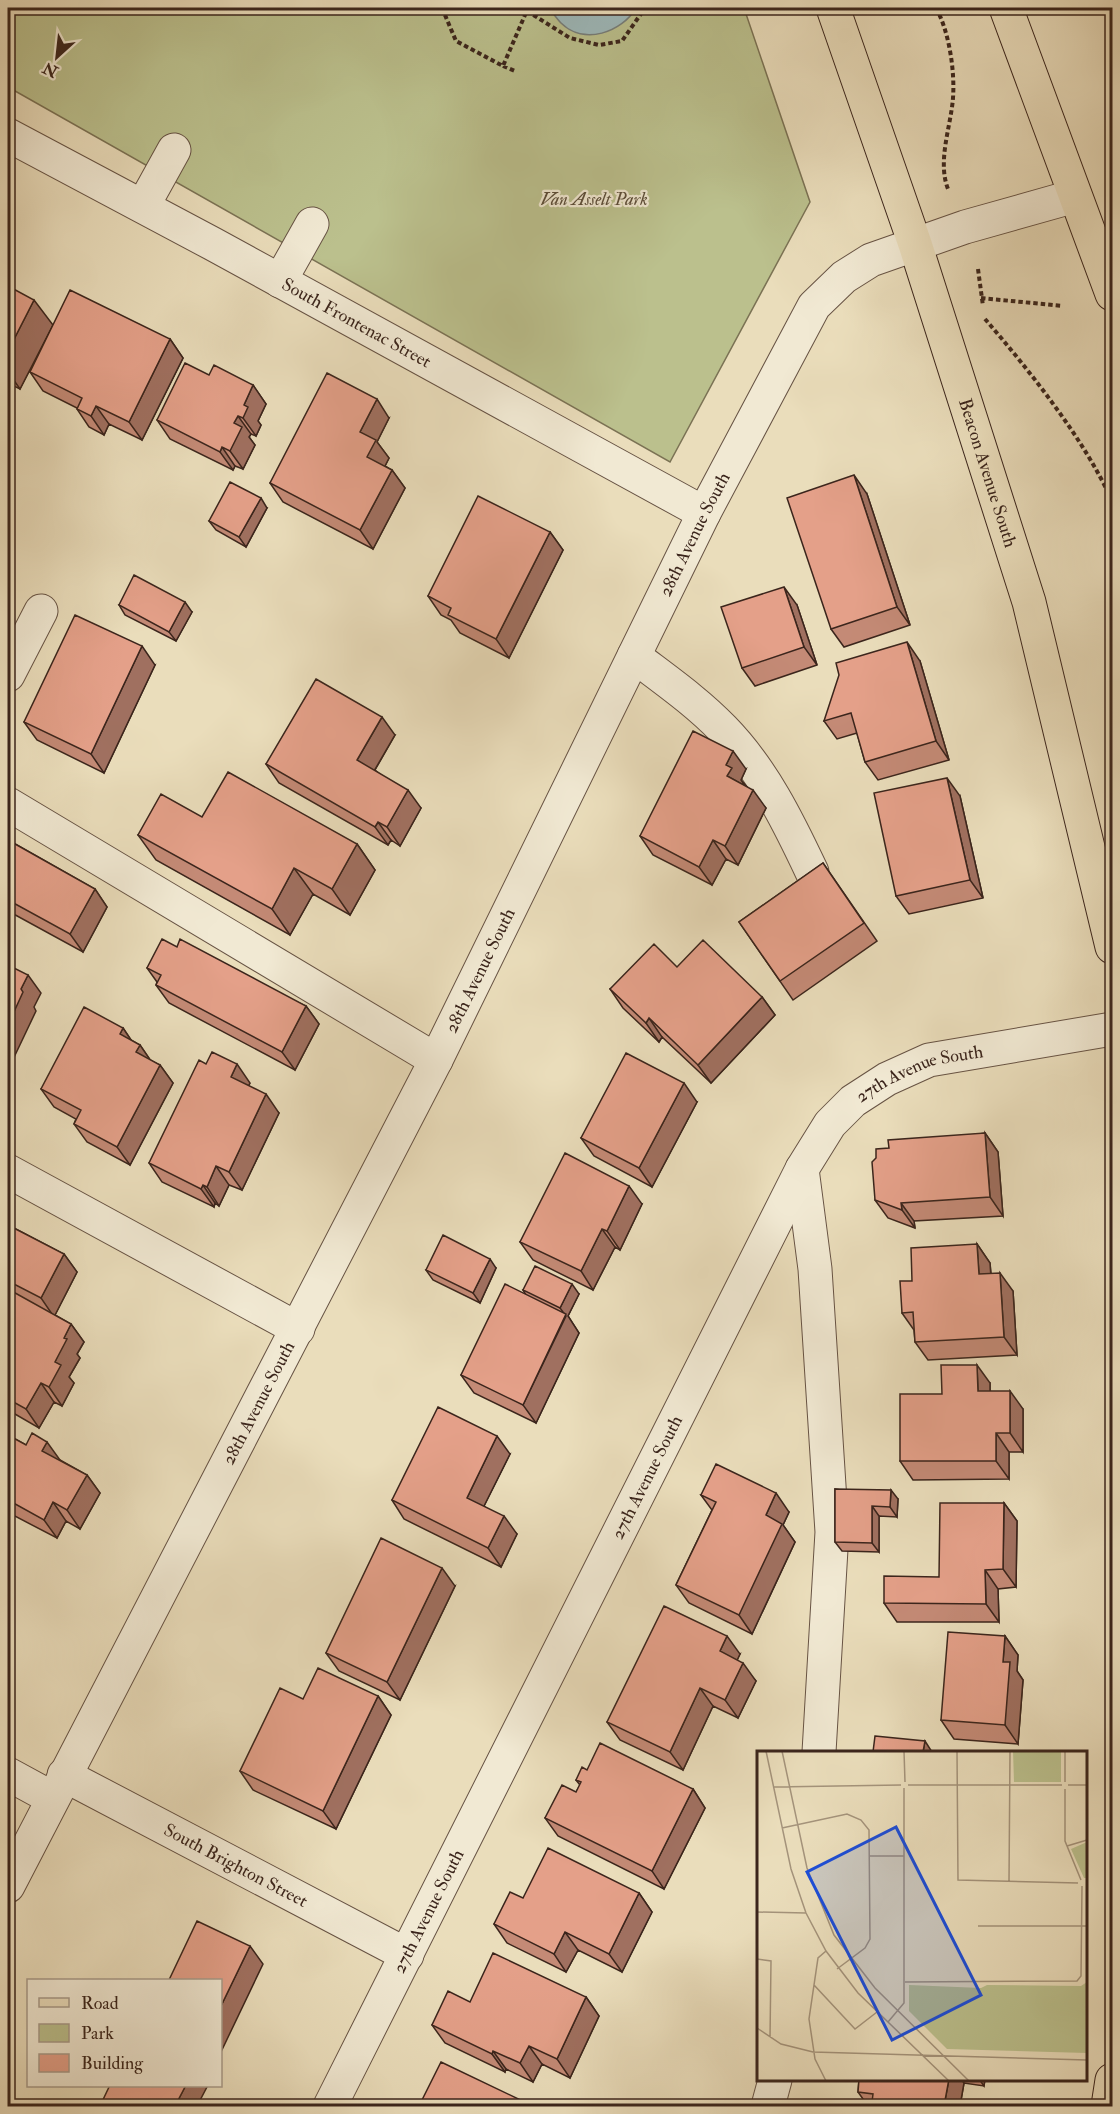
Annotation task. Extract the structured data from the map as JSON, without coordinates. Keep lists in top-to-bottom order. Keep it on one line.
{"streets":{"main road":["Beacon Avenue South"],"street":["South Frontenac Street","28th Avenue South","27th Avenue South","South Brighton Street"]},"crossings":[["South Frontenac Street","28th Avenue South"],["Beacon Avenue South","28th Avenue South"],["28th Avenue South","South Brighton Street"],["27th Avenue South","South Brighton Street"]],"parks":["Van Asselt Park"],"legend":["Road","Park","Building"],"north":"bottom left"}
